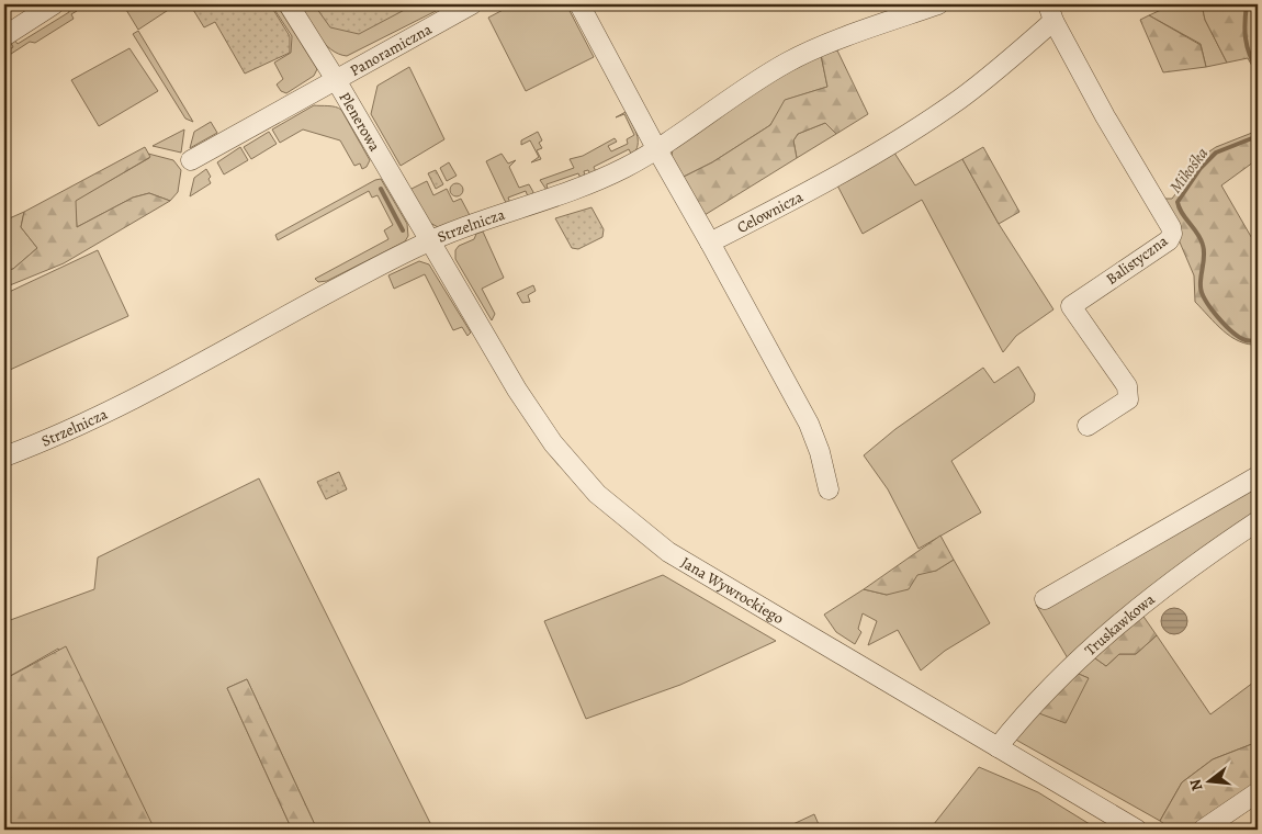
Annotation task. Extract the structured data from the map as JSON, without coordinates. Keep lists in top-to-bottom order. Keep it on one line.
{"streets":{"street":["Panoramiczna","Plenerowa","Celownicza","Strzelnicza","Balistyczna","Jana Wywrockiego","Truskawkowa"]},"crossings":[["Panoramiczna","Plenerowa"],["Plenerowa","Strzelnicza"],["Plenerowa","Jana Wywrockiego"],["Celownicza","Balistyczna"],["Strzelnicza","Jana Wywrockiego"],["Jana Wywrockiego","Truskawkowa"]],"water":["Mikośka"],"north":"left"}
